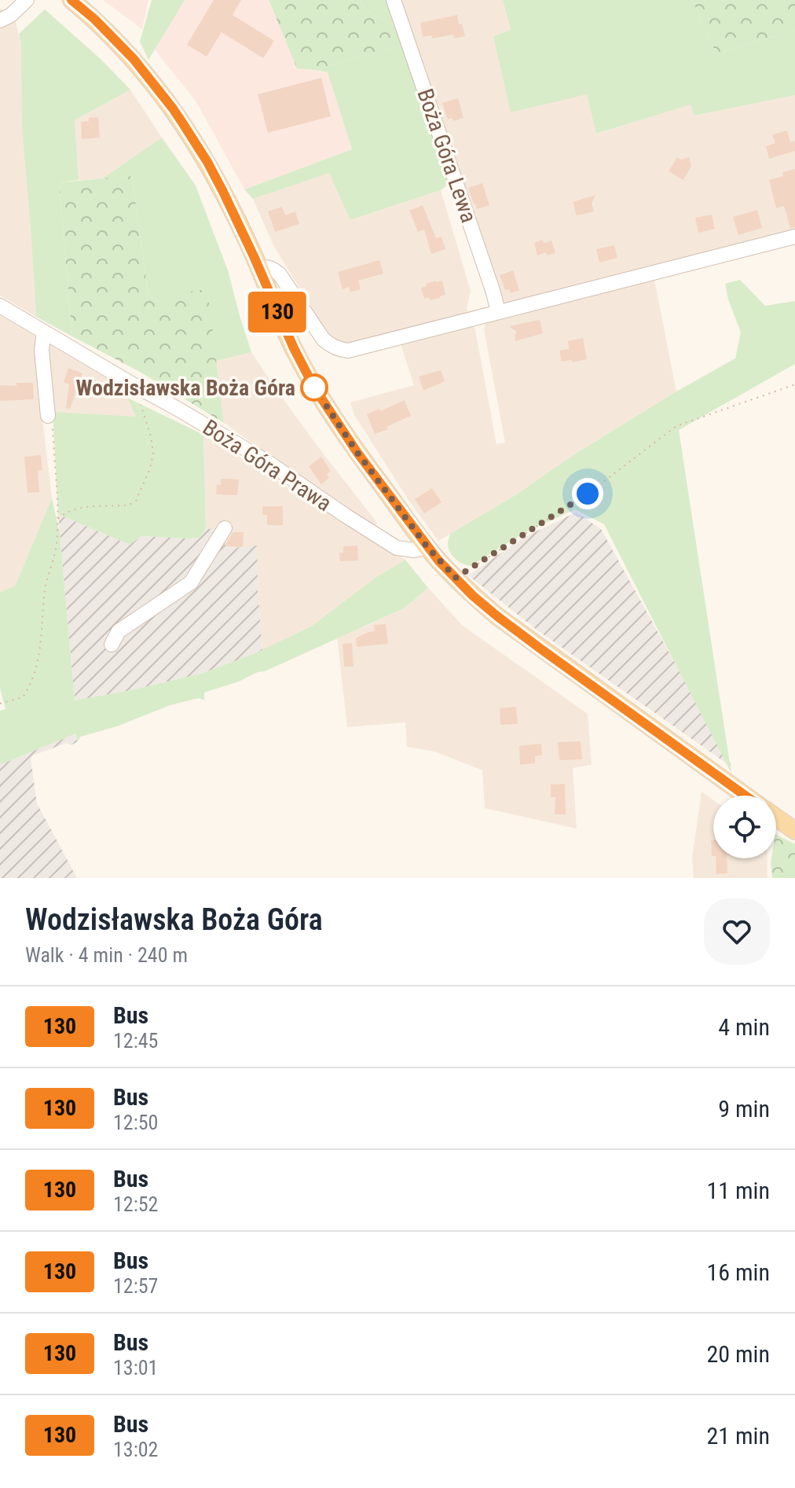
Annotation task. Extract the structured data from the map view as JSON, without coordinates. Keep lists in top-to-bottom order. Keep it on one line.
{"streets":{"street":["Boża Góra Lewa","Boża Góra Prawa"]},"places":["Wodzisławska Boża Góra"],"lines":["bus line 130"],"page":{"on_map":"130","heading":["Wodzisławska Boża Góra","Walk · 4 min · 240 m"],"list":[{"mark":"130","name":"Bus","note":"12:45","value":"4 min"},{"mark":"130","name":"Bus","note":"12:50","value":"9 min"},{"mark":"130","name":"Bus","note":"12:52","value":"11 min"},{"mark":"130","name":"Bus","note":"12:57","value":"16 min"},{"mark":"130","name":"Bus","note":"13:01","value":"20 min"},{"mark":"130","name":"Bus","note":"13:02","value":"21 min"}]}}
